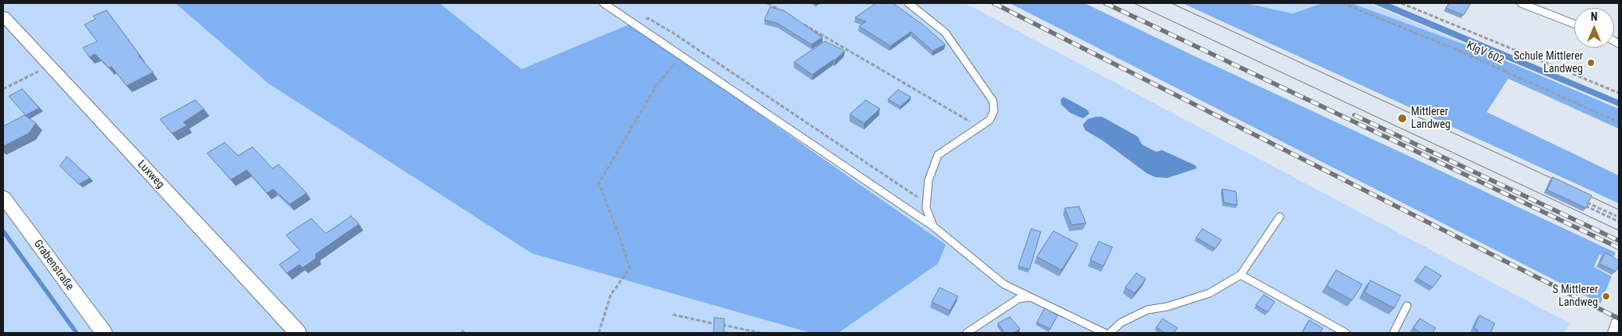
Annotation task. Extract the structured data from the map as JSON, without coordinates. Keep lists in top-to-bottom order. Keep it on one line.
{"streets":{"street":["Luxweg","Grabenstraße"],"path":["KlgV 602"]},"places":["Schule Mittlerer Landweg","Mittlerer Landweg","S Mittlerer Landweg"],"north":"top"}
